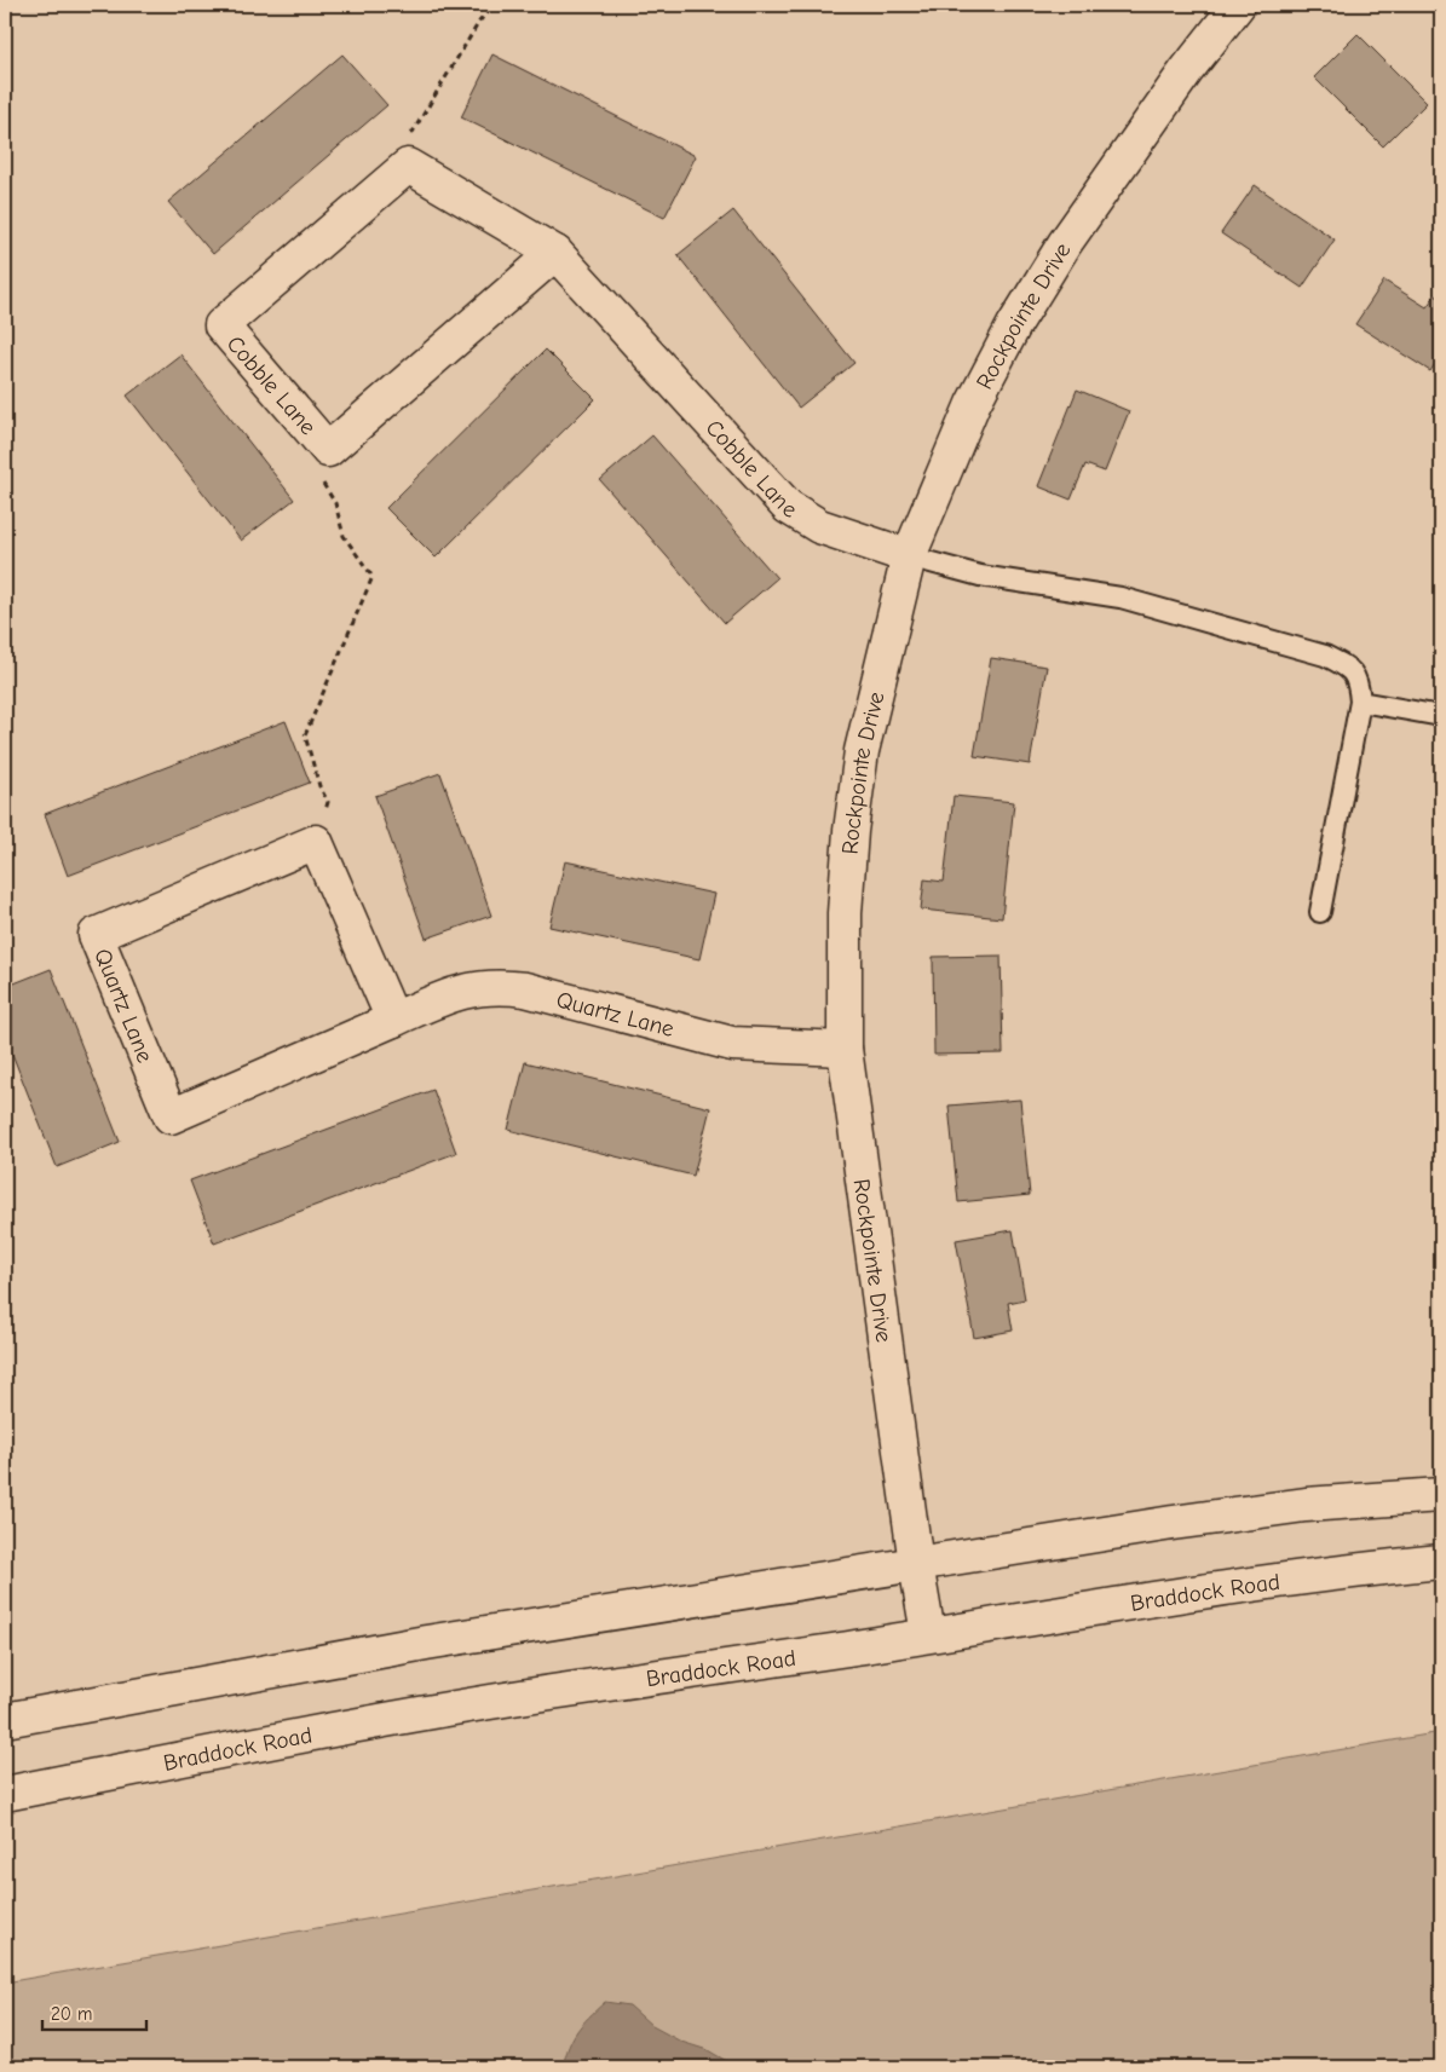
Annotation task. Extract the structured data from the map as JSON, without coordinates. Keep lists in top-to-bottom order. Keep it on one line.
{"streets":{"street":["Rockpointe Drive","Cobble Lane","Quartz Lane","Braddock Road"]},"crossings":[["Rockpointe Drive","Cobble Lane"],["Rockpointe Drive","Quartz Lane"],["Rockpointe Drive","Braddock Road"]],"scale_bar":"20 m"}
